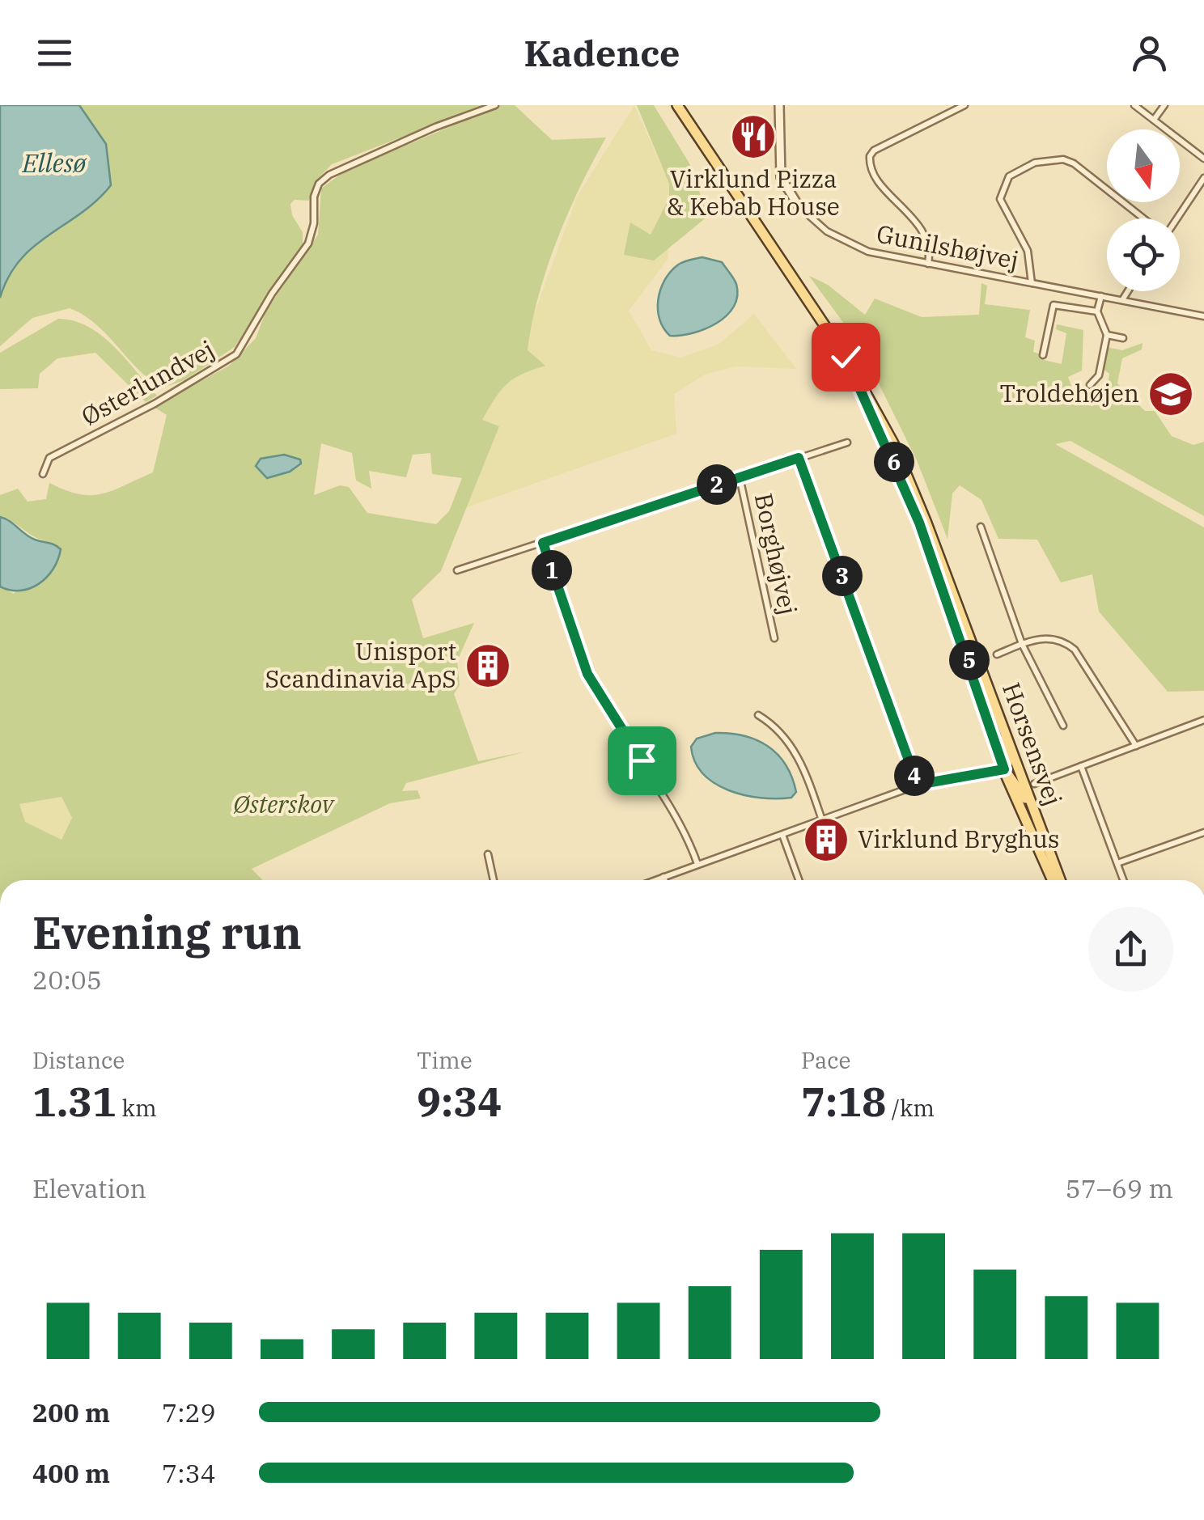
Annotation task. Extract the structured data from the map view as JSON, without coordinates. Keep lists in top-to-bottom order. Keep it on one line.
{"streets":{"main road":["Horsensvej"],"street":["Gunilshøjvej","Østerlundvej","Borghøjvej"]},"water":["Ellesø"],"parks":["Østerskov"],"places":{"restaurant":["Virklund Pizza & Kebab House"],"school or university":["Troldehøjen"],"building":["Unisport Scandinavia ApS","Virklund Bryghus"]},"north":"bottom","page":{"header":"Kadence","pins":["6","2","1","3","5","4"],"heading":["Evening run","20:05"],"stats":[["Distance","1.31 km"],["Time","9:34"],["Pace","7:18 /km"]],"chart":["Elevation","57–69 m"],"list":[{"name":"200 m","note":"7:29"},{"name":"400 m","note":"7:34"}]}}
